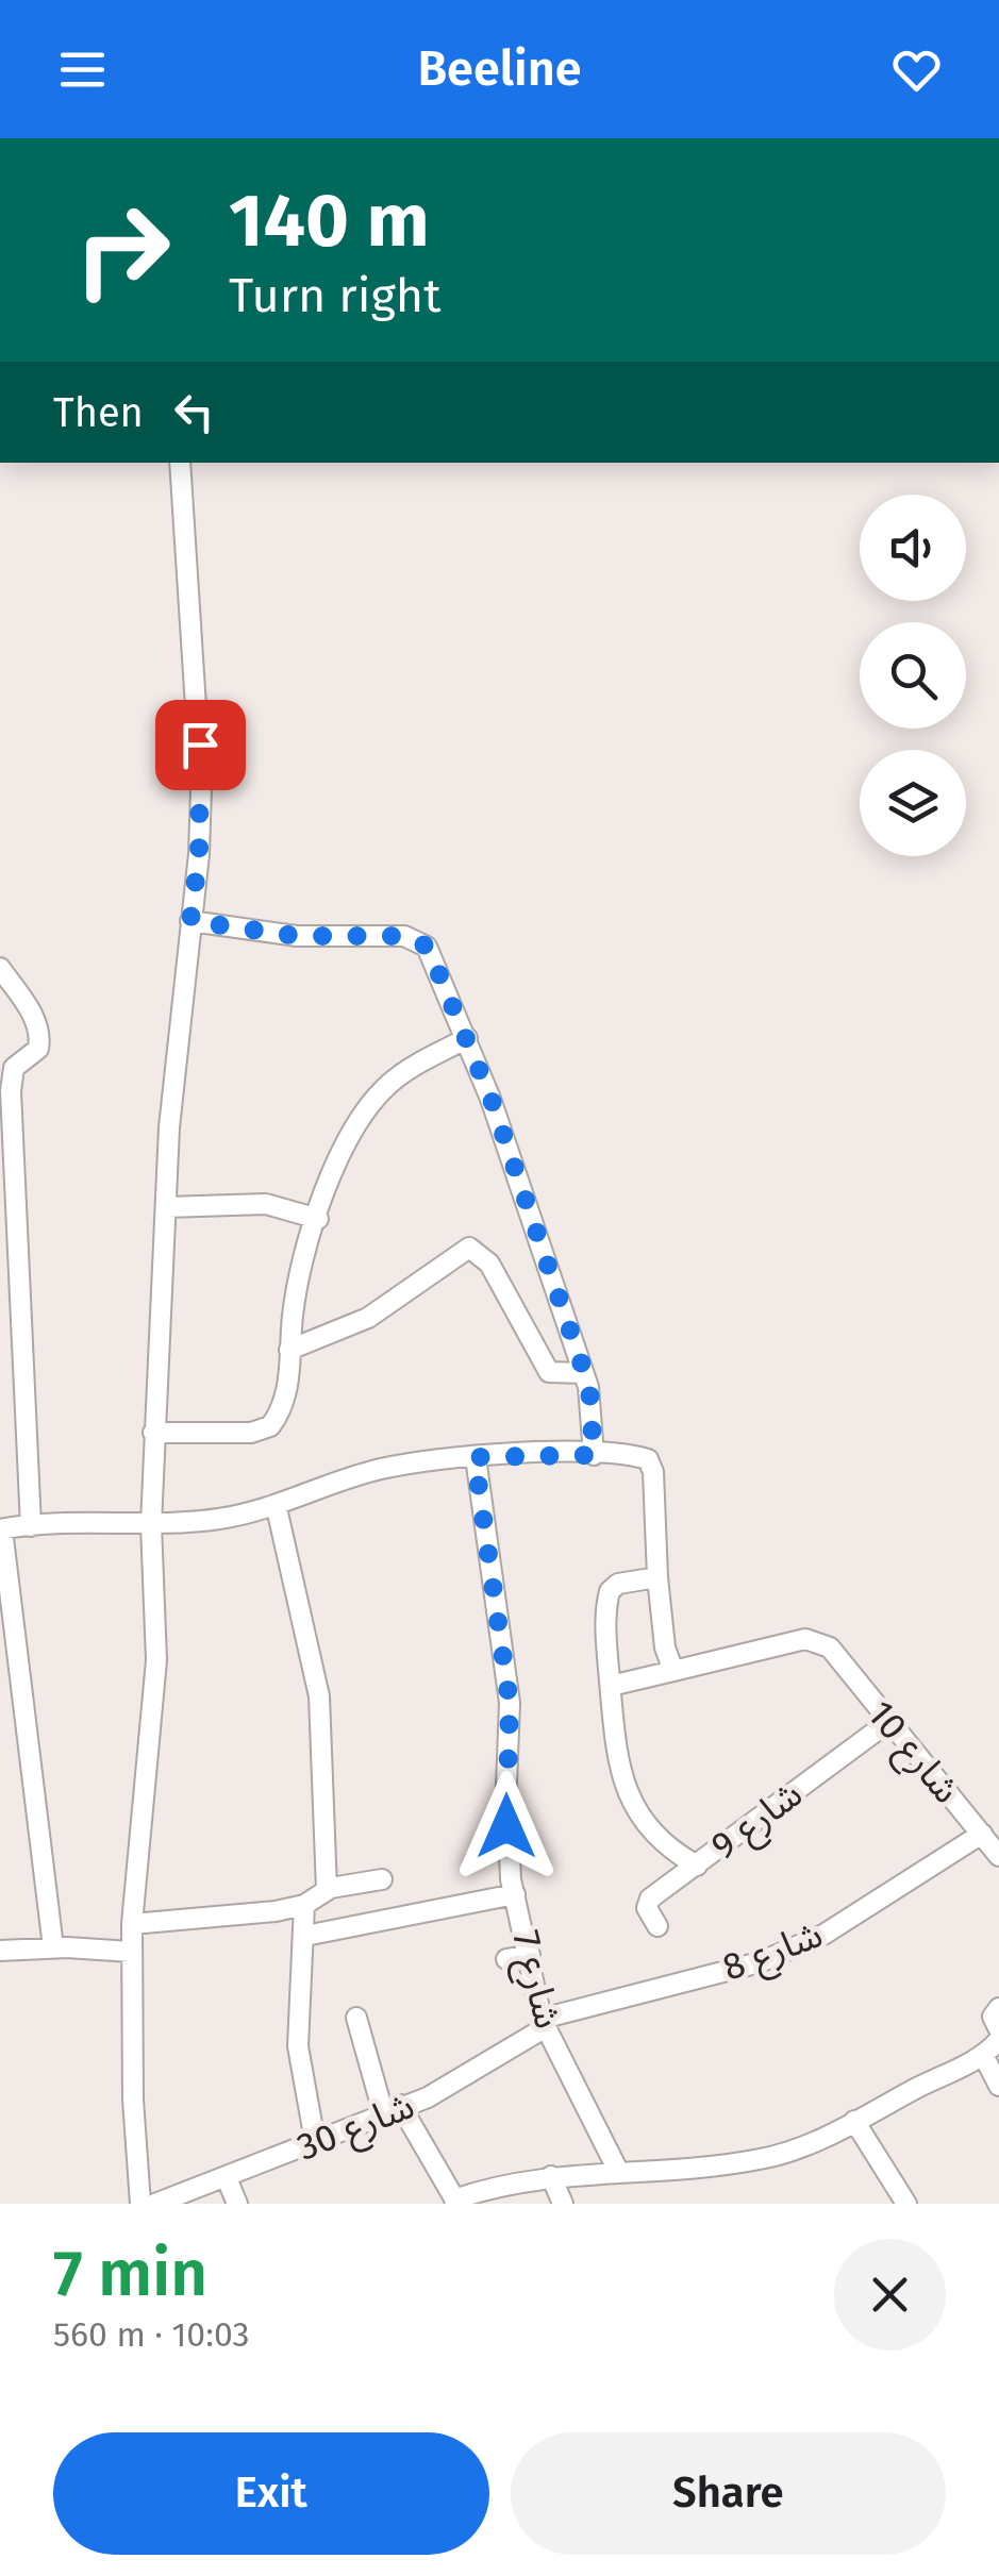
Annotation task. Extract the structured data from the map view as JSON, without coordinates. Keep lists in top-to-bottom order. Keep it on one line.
{"streets":{"street":["شارع 10","شارع 9","شارع 8","شارع 7","شارع 30"]},"crossings":[["شارع 10","شارع 9"],["شارع 10","شارع 8"],["شارع 8","شارع 7"],["شارع 8","شارع 30"],["شارع 7","شارع 30"]],"page":{"header":"Beeline","turn":["140 m","Turn right"],"then":"Then","heading":["7 min","560 m · 10:03"],"buttons":["Exit","Share"]}}
